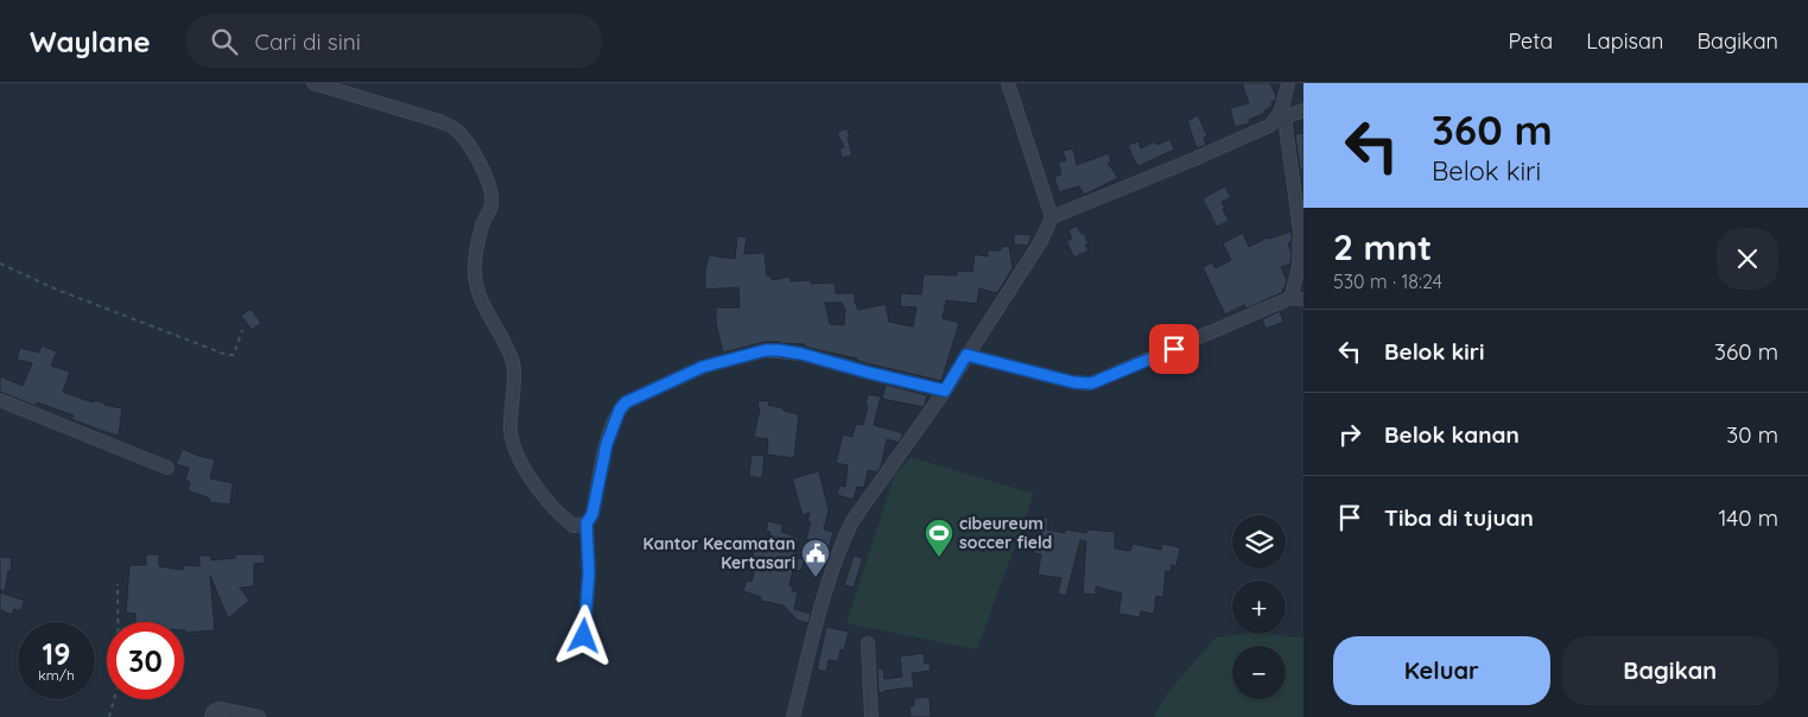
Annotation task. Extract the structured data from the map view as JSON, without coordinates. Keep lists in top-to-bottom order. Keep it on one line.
{"places":{"sports":["cibeureum soccer field"],"public building":["Kantor Kecamatan Kertasari"]},"page":{"header":"Waylane","search":"Cari di sini","nav":["Peta","Lapisan","Bagikan"],"turn":["360 m","Belok kiri"],"heading":["2 mnt","530 m · 18:24"],"list":[{"name":"Belok kiri","value":"360 m"},{"name":"Belok kanan","value":"30 m"},{"name":"Tiba di tujuan","value":"140 m"}],"map_buttons":["+","−"],"speed":"19 km/h","limit":"30","buttons":["Keluar","Bagikan"]}}
